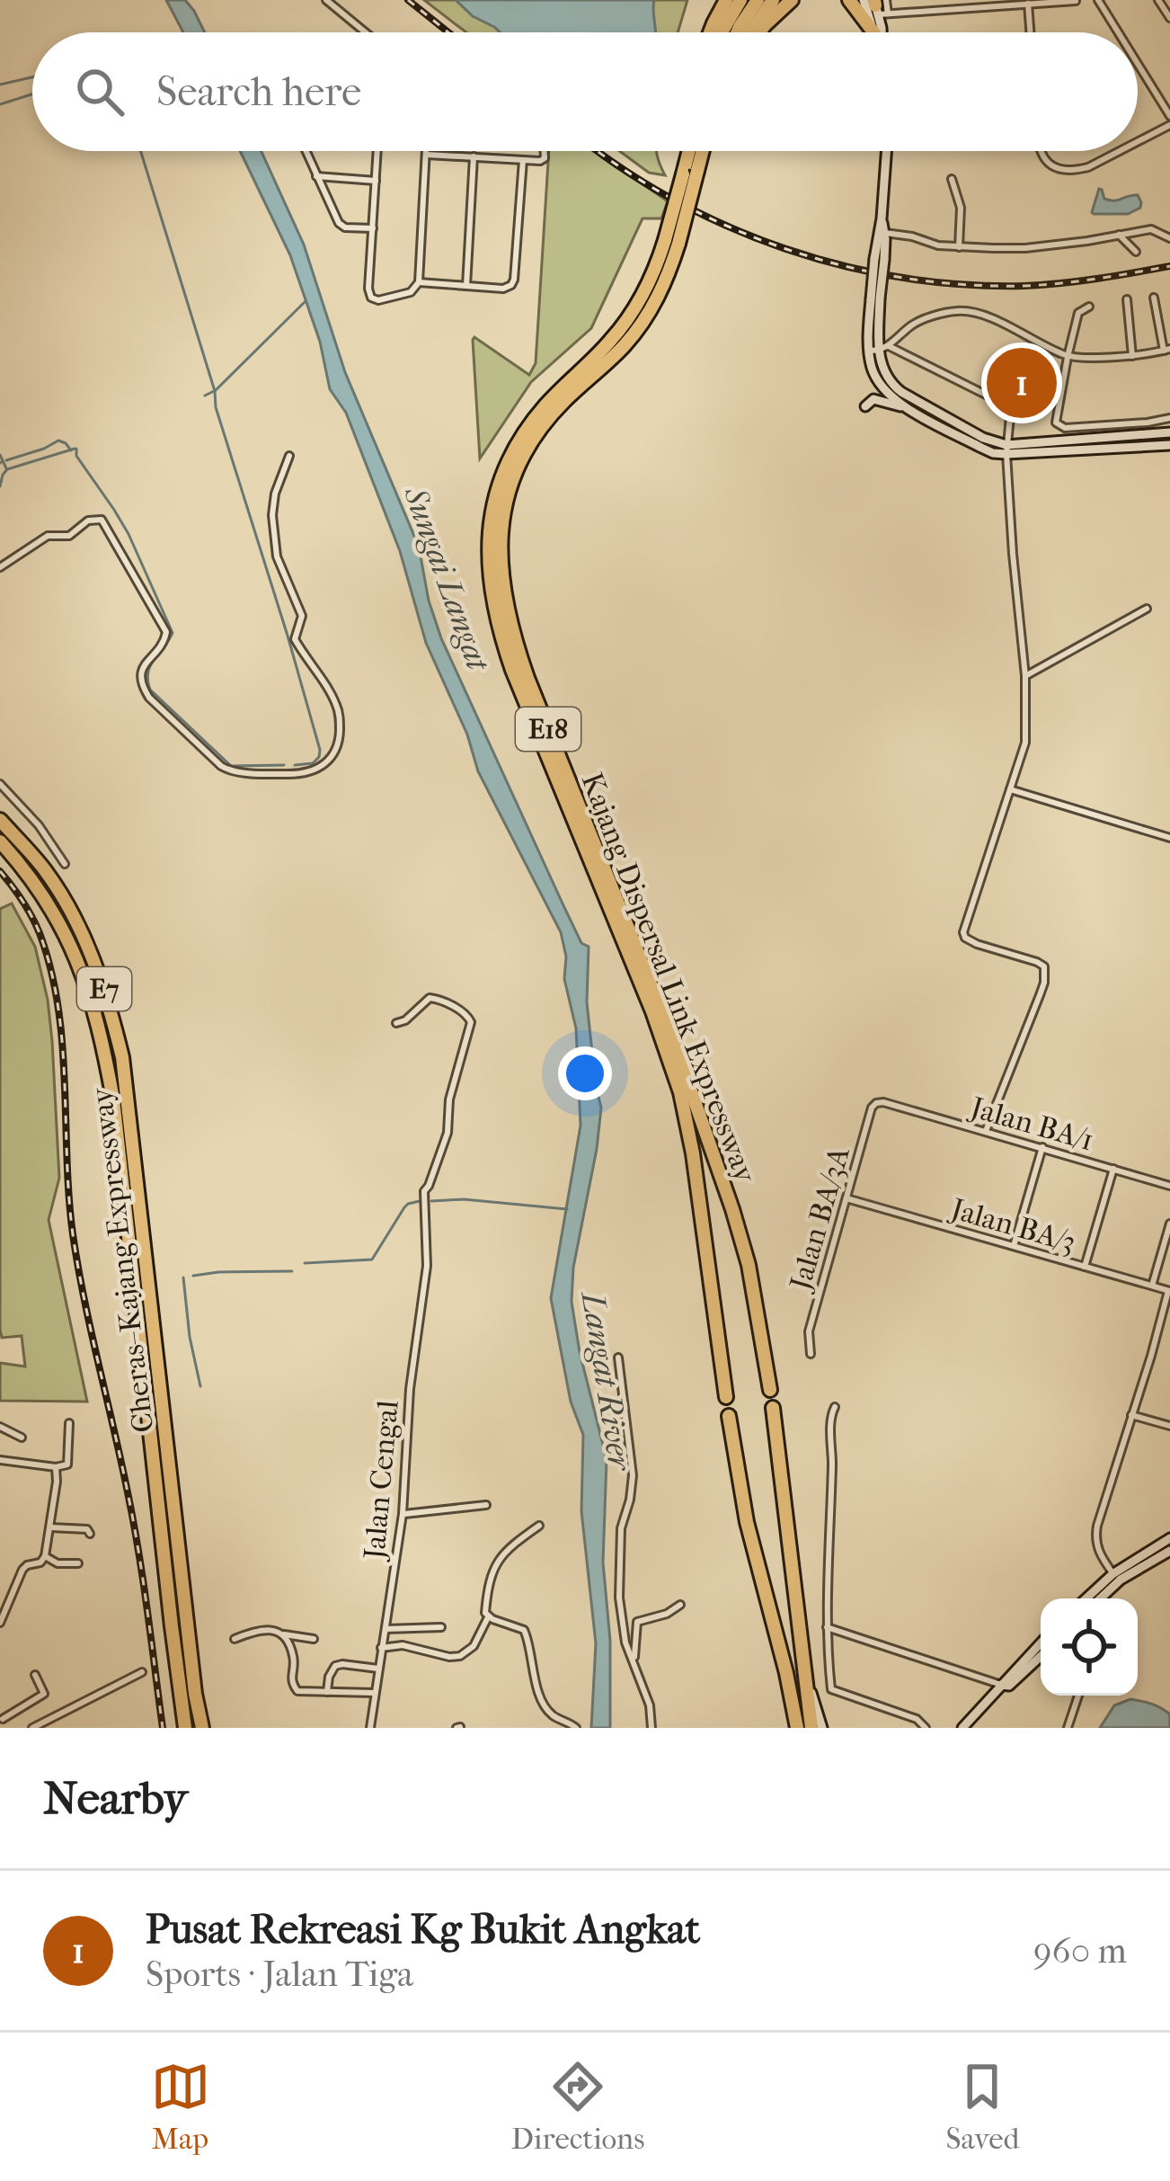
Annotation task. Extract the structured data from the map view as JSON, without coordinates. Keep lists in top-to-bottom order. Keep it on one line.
{"streets":{"highway":["E18","Kajang Dispersal Link Expressway","E7","Cheras–Kajang Expressway"],"street":["Jalan BA/1","Jalan BA/3A","Jalan BA/3","Jalan Cengal"]},"crossings":[["Jalan BA/1","Jalan BA/3A"],["Jalan BA/3A","Jalan BA/3"]],"water":["Sungai Langat","Langat River"],"page":{"search":"Search here","pins":"1","heading":"Nearby","list":[{"mark":"1","name":"Pusat Rekreasi Kg Bukit Angkat","note":"Sports · Jalan Tiga","value":"960 m"}],"nav":["Map","Directions","Saved"]}}
